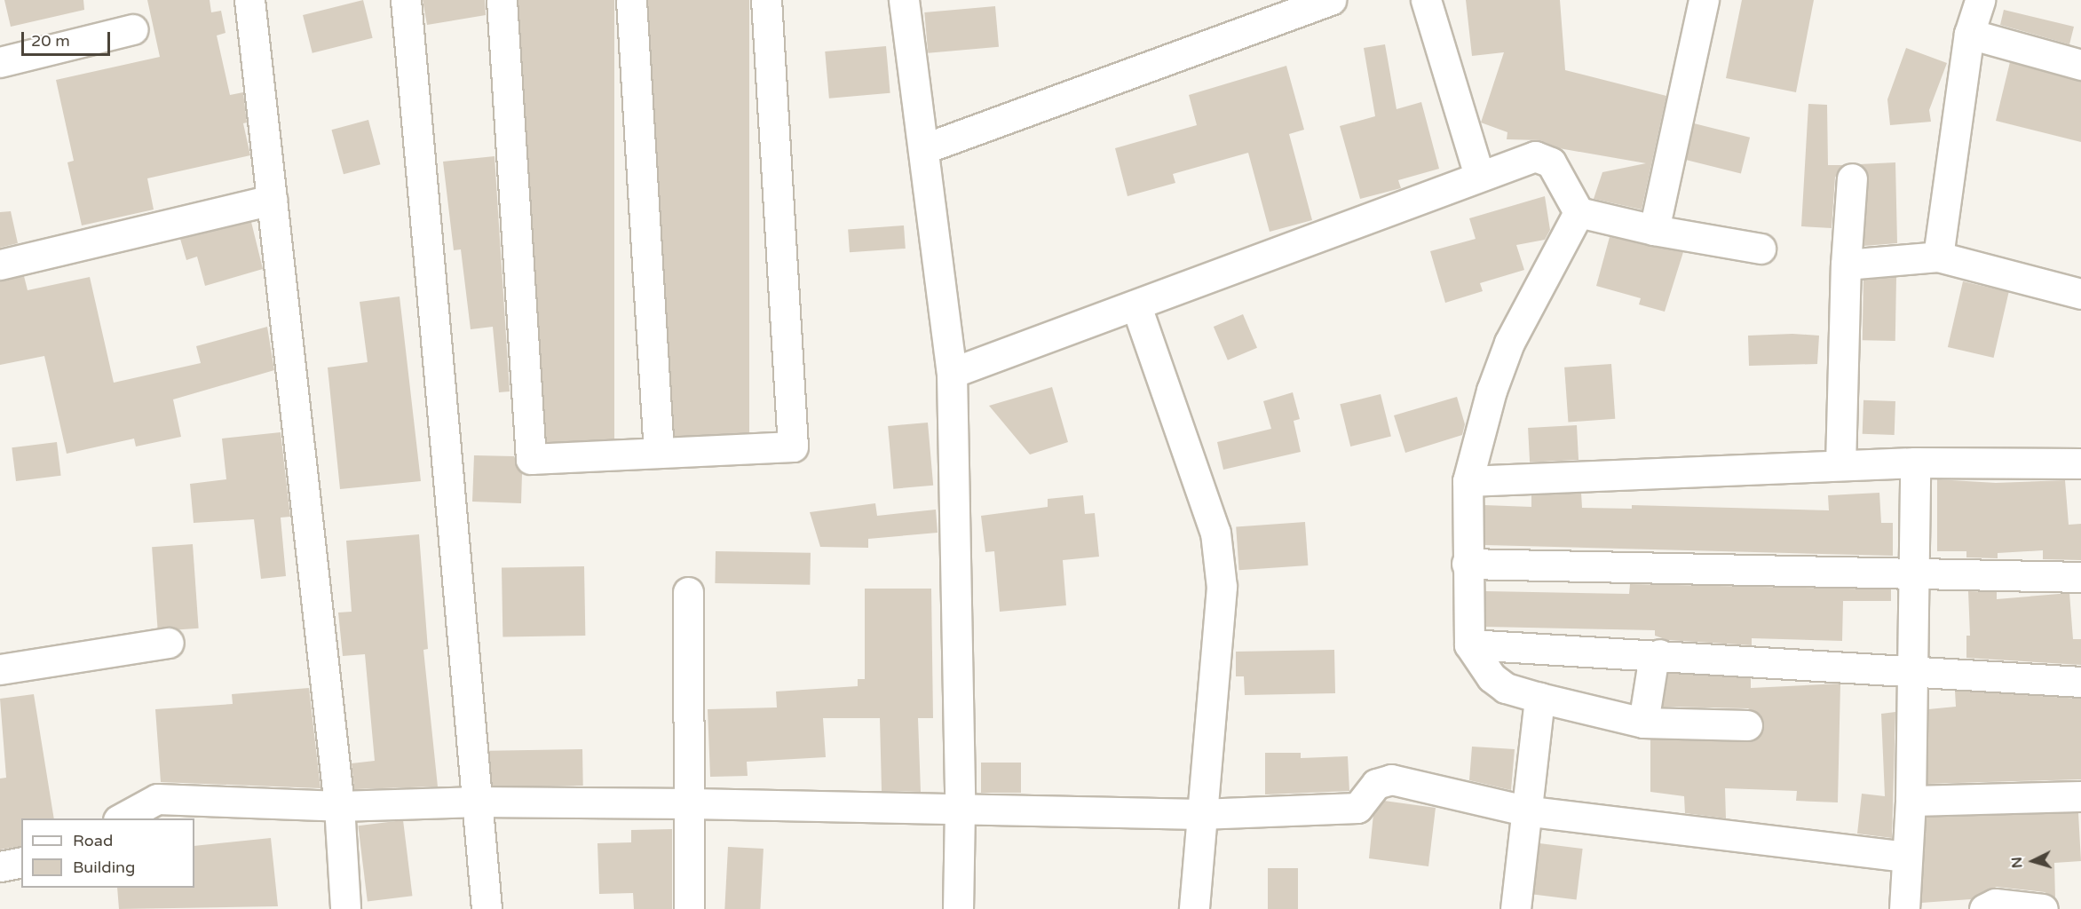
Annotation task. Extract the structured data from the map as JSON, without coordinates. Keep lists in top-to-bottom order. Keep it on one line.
{"legend":["Road","Building"],"scale_bar":"20 m","north":"left"}
